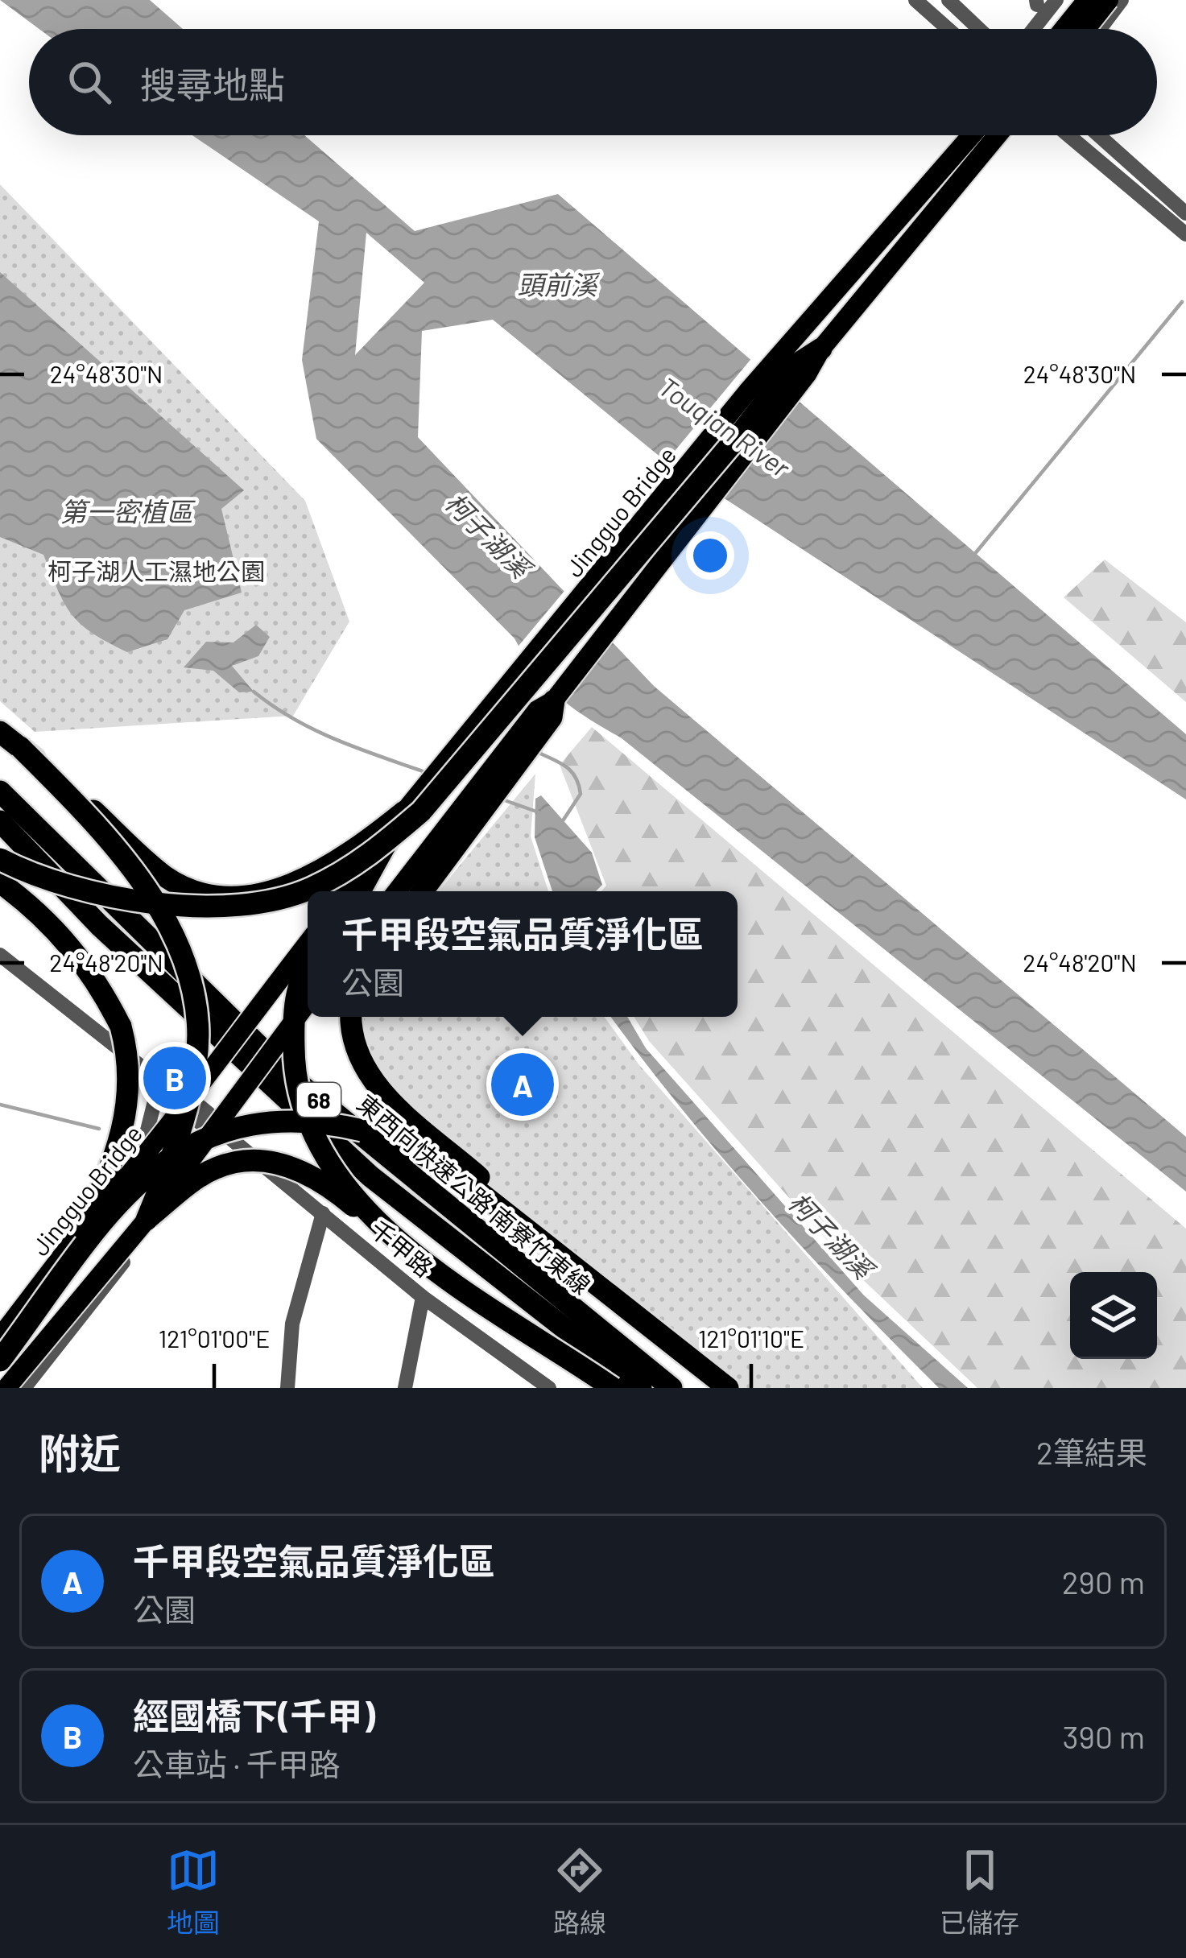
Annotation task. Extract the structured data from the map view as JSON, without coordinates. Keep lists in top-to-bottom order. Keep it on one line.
{"streets":{"highway":["68","東西向快速公路 南寮竹東線"],"main road":["Jingguo Bridge"],"street":["千甲路"]},"water":["頭前溪","Touqian River","第一密植區","柯子湖溪"],"parks":["柯子湖人工濕地公園"],"page":{"search":"搜尋地點","popup":["千甲段空氣品質淨化區","公園"],"pins":["B","A"],"heading":["附近","2筆結果"],"list":[{"mark":"A","name":"千甲段空氣品質淨化區","note":"公園","value":"290 m"},{"mark":"B","name":"經國橋下(千甲)","note":"公車站 · 千甲路","value":"390 m"}],"nav":["地圖","路線","已儲存"]},"coordinates":["24°48'30\"N","24°48'20\"N","121°01'00\"E","121°01'10\"E"]}
